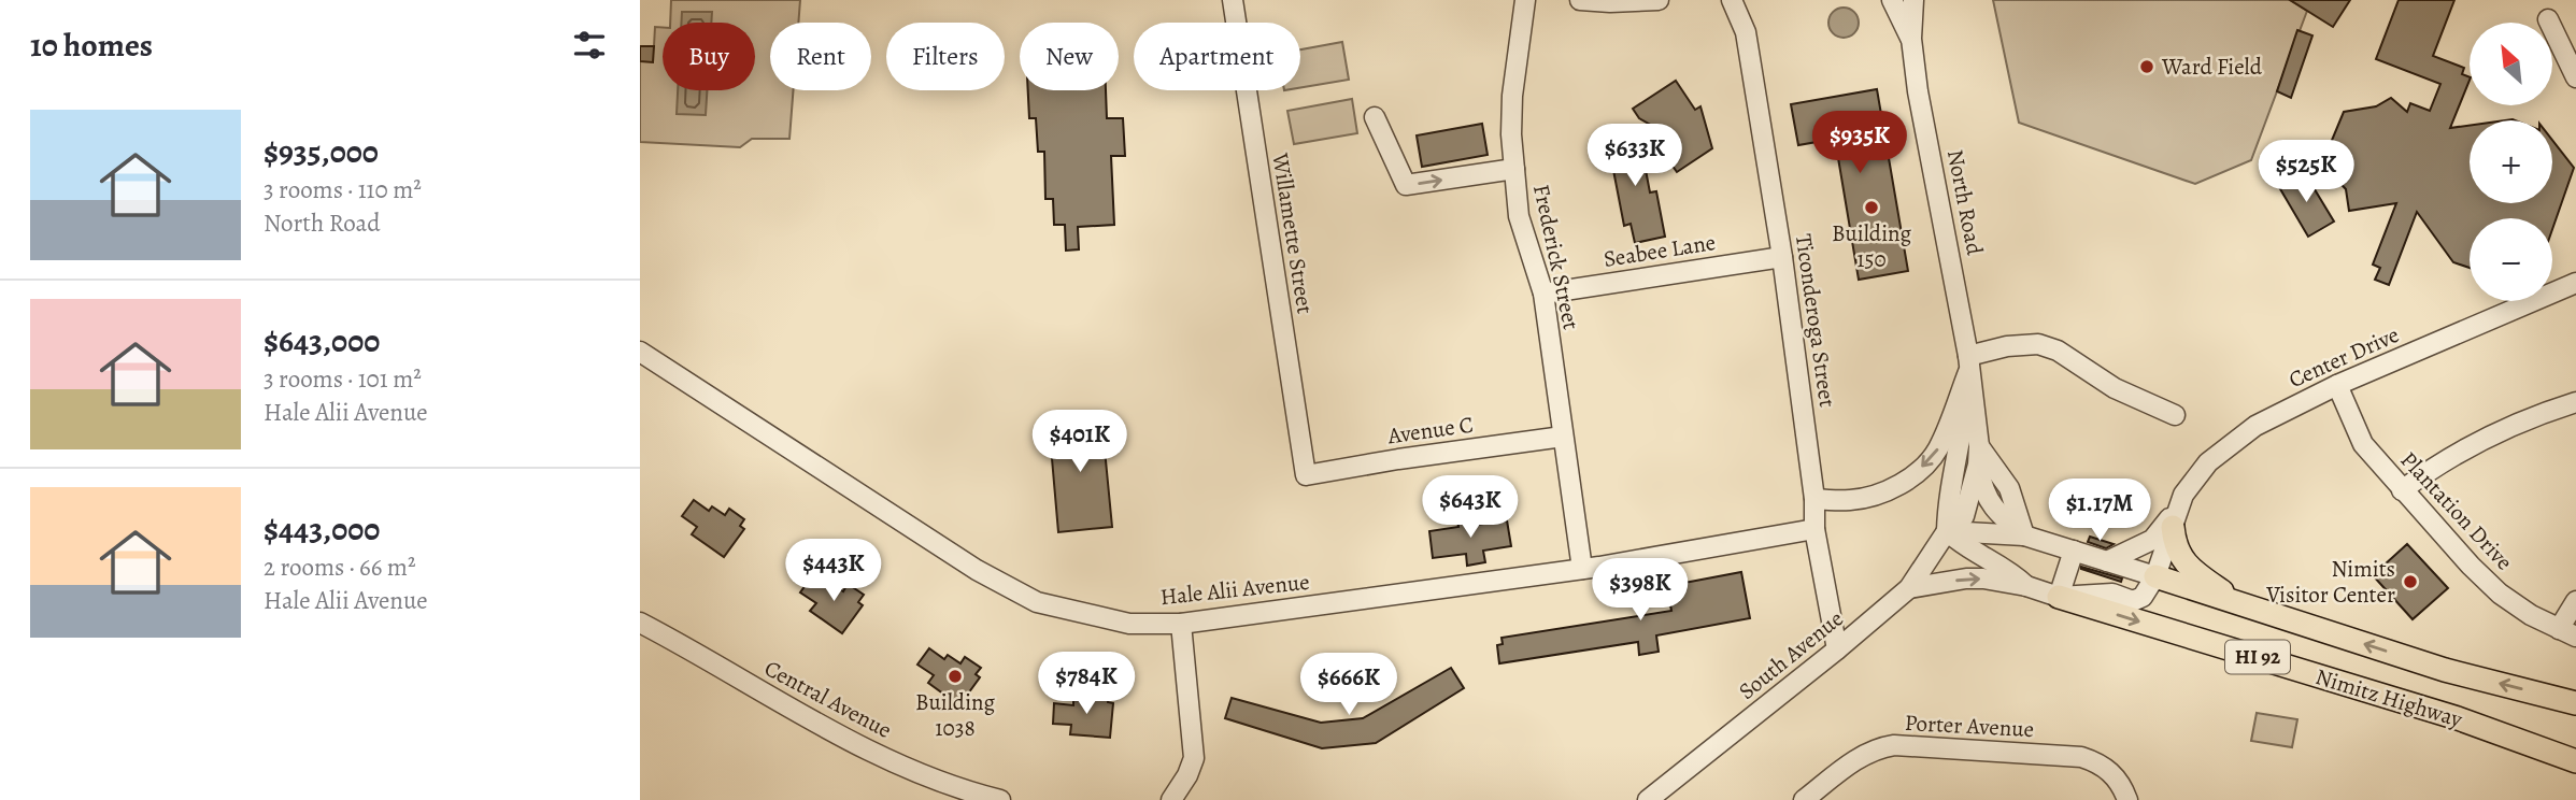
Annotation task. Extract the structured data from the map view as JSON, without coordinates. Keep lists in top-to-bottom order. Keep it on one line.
{"streets":{"main road":["HI 92","Nimitz Highway"],"street":["North Road","Willamette Street","Seabee Lane","Frederick Street","Ticonderoga Street","Center Drive","Avenue C","Plantation Drive","Hale Alii Avenue","South Avenue","Central Avenue","Porter Avenue"]},"crossings":[["North Road","South Avenue"],["Willamette Street","Avenue C"],["Seabee Lane","Frederick Street"],["Seabee Lane","Ticonderoga Street"],["Frederick Street","Avenue C"],["Frederick Street","Hale Alii Avenue"],["Ticonderoga Street","Hale Alii Avenue"],["Ticonderoga Street","South Avenue"],["Center Drive","Plantation Drive"],["HI 92","Nimitz Highway"]],"places":["Ward Field","Building 150","Nimits Visitor Center","Building 1038"],"north":"top left","page":{"heading":"10 homes","map_buttons":["+","−"],"chip":["Buy","Rent","Filters","New","Apartment"],"list":[{"name":"$935,000","note":"3 rooms · 110 m² · North Road"},{"name":"$643,000","note":"3 rooms · 101 m² · Hale Alii Avenue"},{"name":"$443,000","note":"2 rooms · 66 m² · Hale Alii Avenue"}],"price":["$935K","$633K","$525K","$401K","$643K","$1.17M","$443K","$398K","$784K","$666K"]}}
